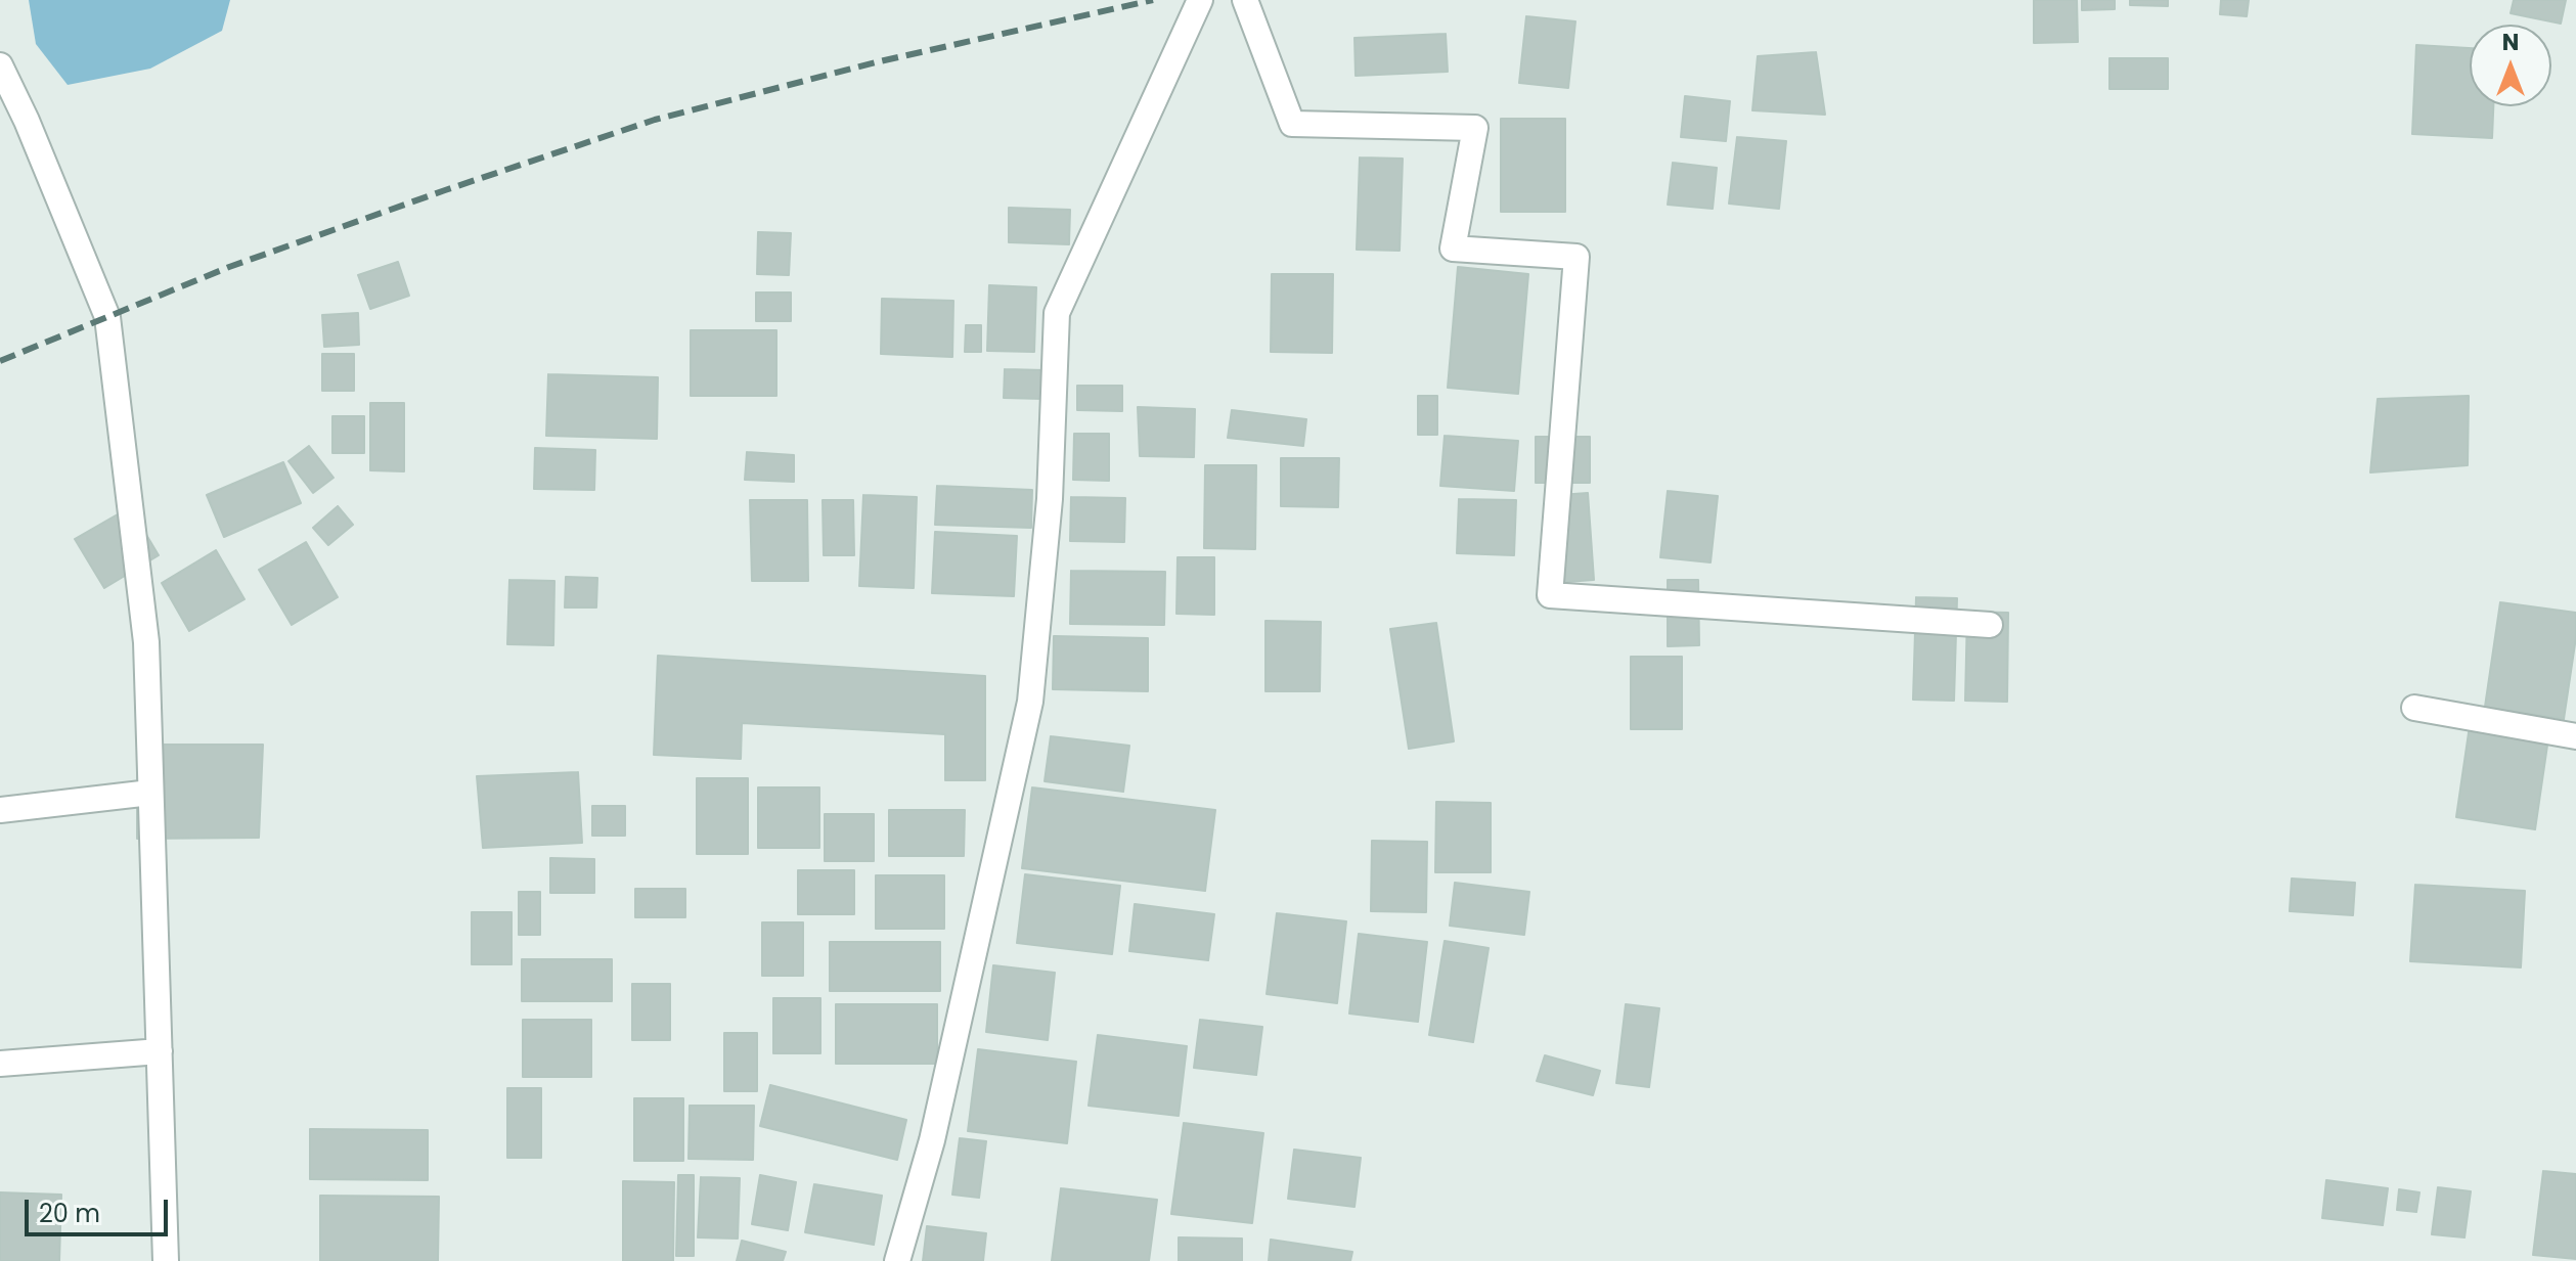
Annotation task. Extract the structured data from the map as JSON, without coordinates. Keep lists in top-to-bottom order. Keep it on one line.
{"scale_bar":"20 m","north":"top"}
